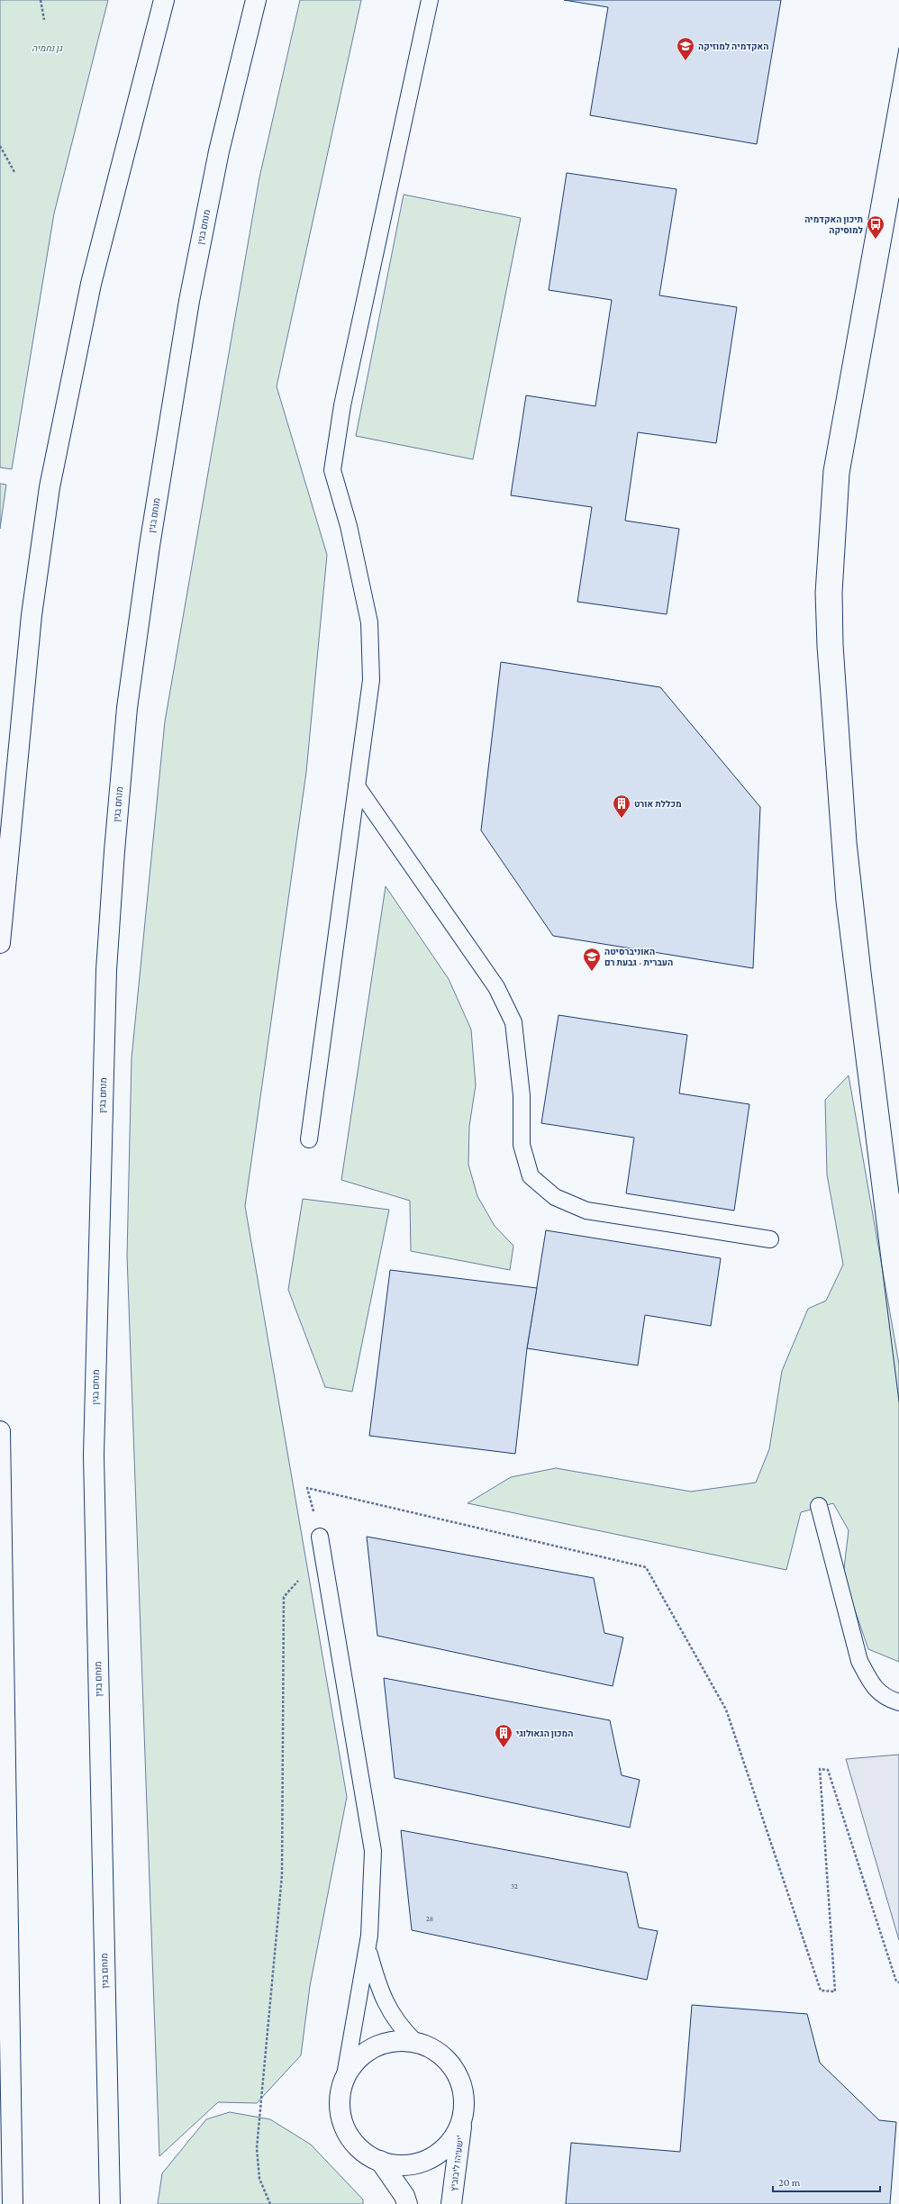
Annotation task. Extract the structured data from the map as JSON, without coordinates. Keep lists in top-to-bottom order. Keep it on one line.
{"streets":{"main road":["מנחם בגין","ישעיהו ליבוביץ'"]},"parks":["גן נחמיה"],"places":{"school or university":["האקדמיה למוזיקה","האוניברסיטה העברית - גבעת רם"],"bus stop":["תיכון האקדמיה למוסיקה"],"building":["מכללת אורט","המכון הגאולוגי"]},"house_numbers":["32","28"],"scale_bar":"20 m"}
